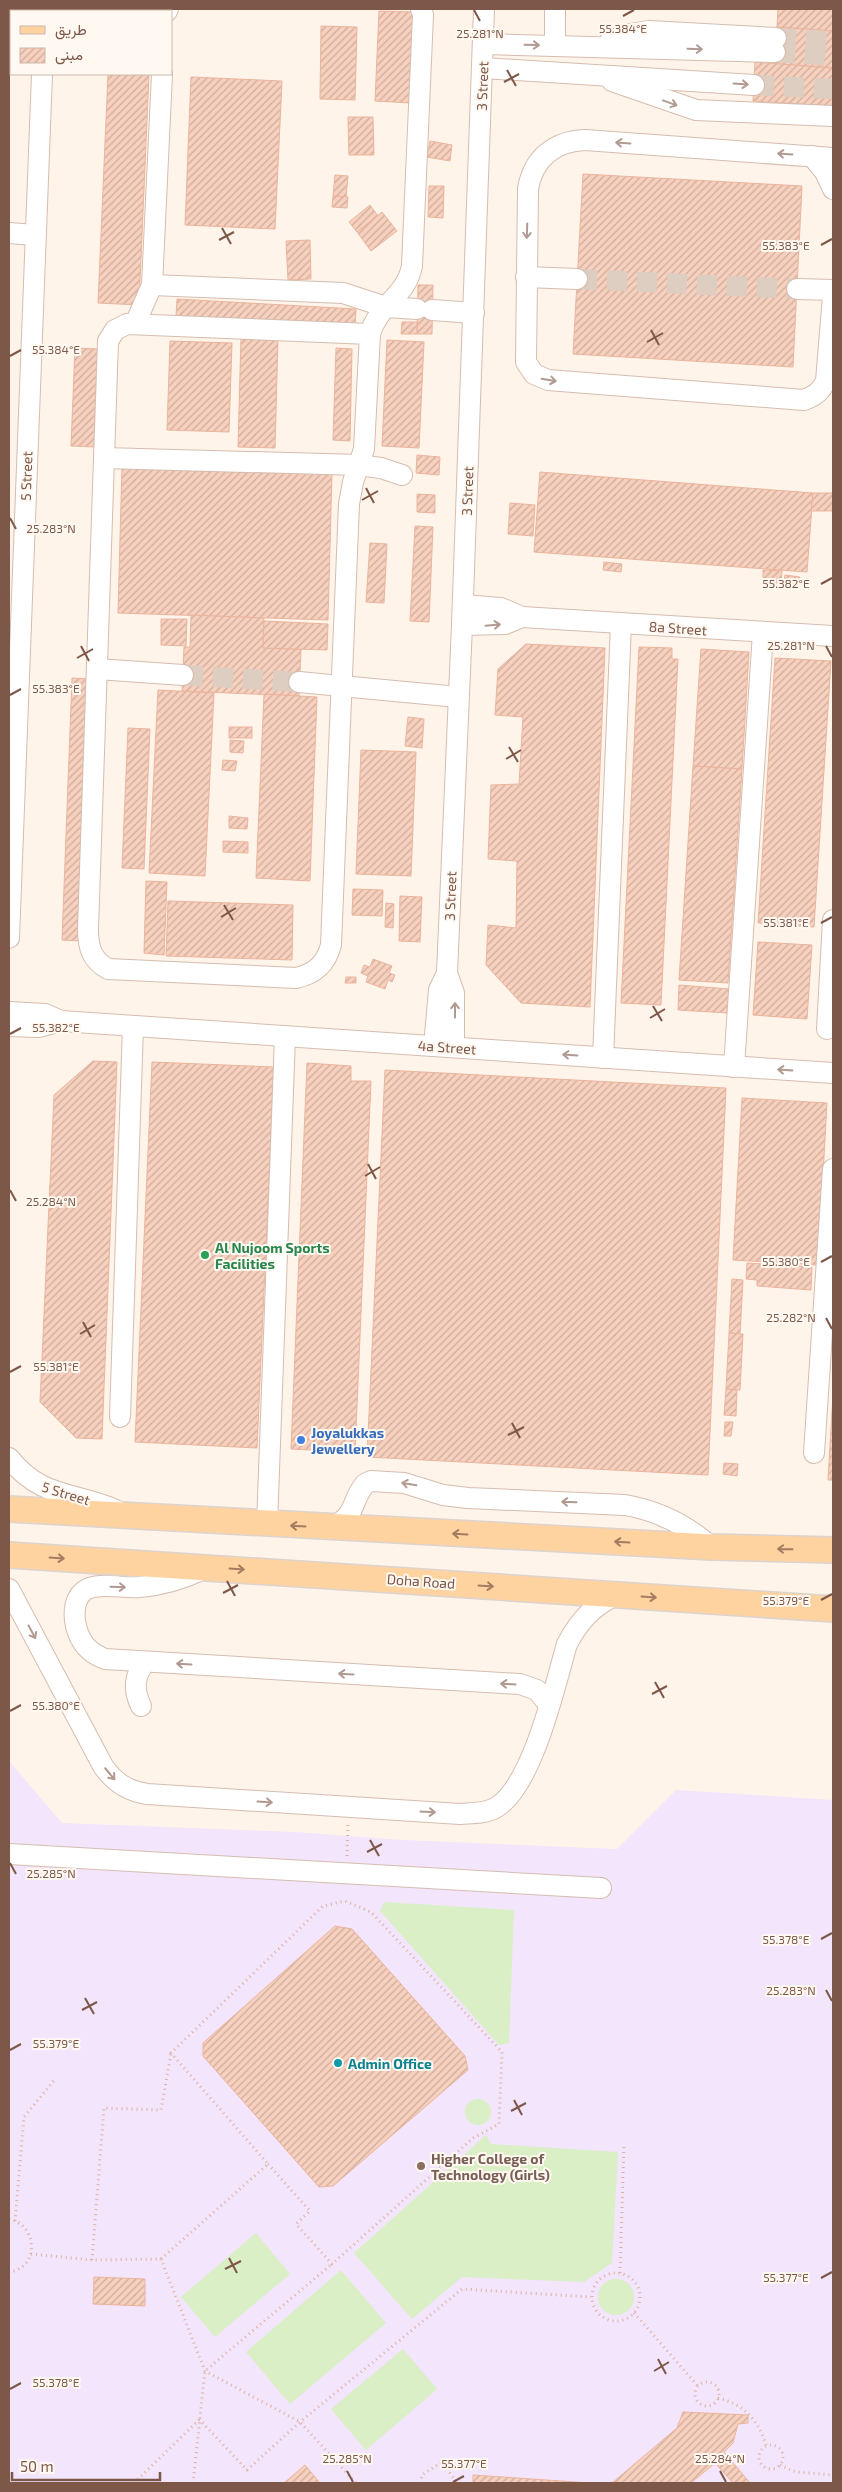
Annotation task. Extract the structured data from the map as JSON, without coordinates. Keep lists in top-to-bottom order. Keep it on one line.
{"streets":{"main road":["Doha Road"],"street":["3 Street","5 Street","8a Street","4a Street"]},"crossings":[["3 Street","8a Street"],["3 Street","4a Street"]],"places":["Al Nujoom Sports Facilities","Joyalukkas Jewellery","Admin Office","Higher College of Technology (Girls)"],"legend":["طريق","مبنى"],"scale_bar":"50 m","coordinates":["55.384°E","25.281°N","55.383°E","25.283°N","55.382°E","55.381°E","25.284°N","55.380°E","25.282°N","55.379°E","25.285°N","55.378°E","55.377°E"]}
